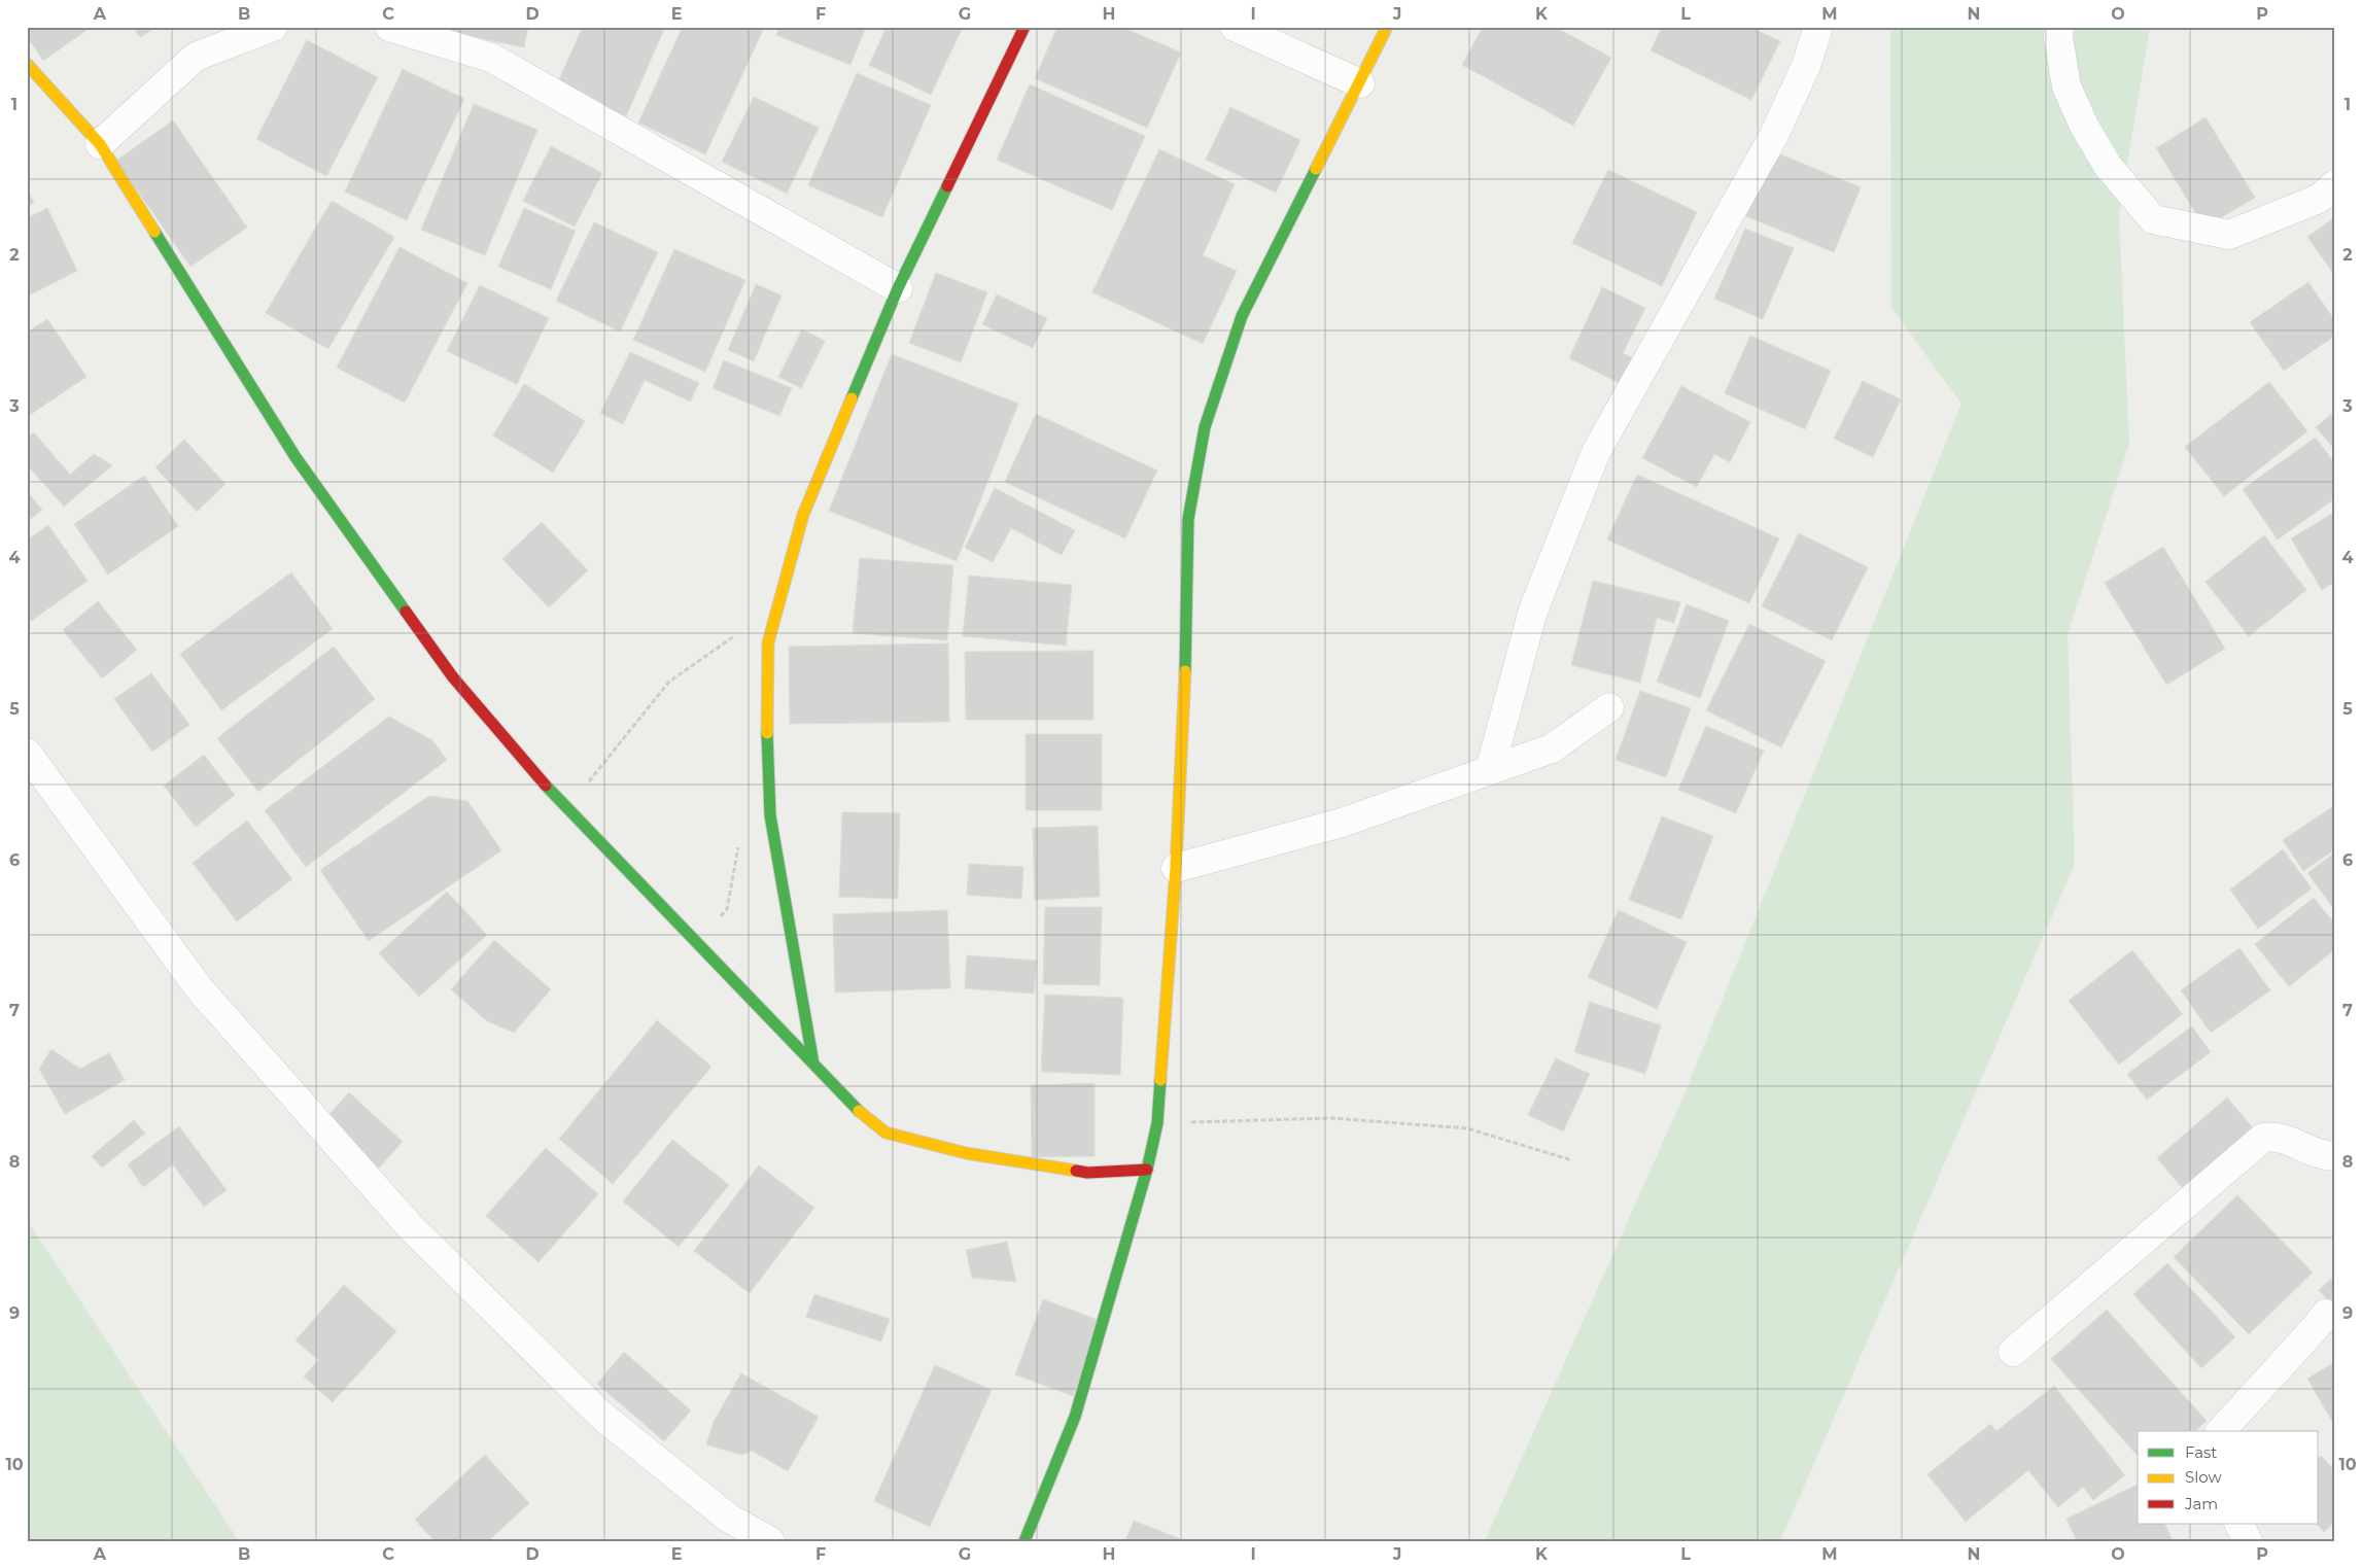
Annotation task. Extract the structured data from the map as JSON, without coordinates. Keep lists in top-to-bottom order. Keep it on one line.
{"legend":["Fast","Slow","Jam"],"grid":{"columns":["A","B","C","D","E","F","G","H","I","J","K","L","M","N","O","P"],"rows":["1","2","3","4","5","6","7","8","9","10"]}}
